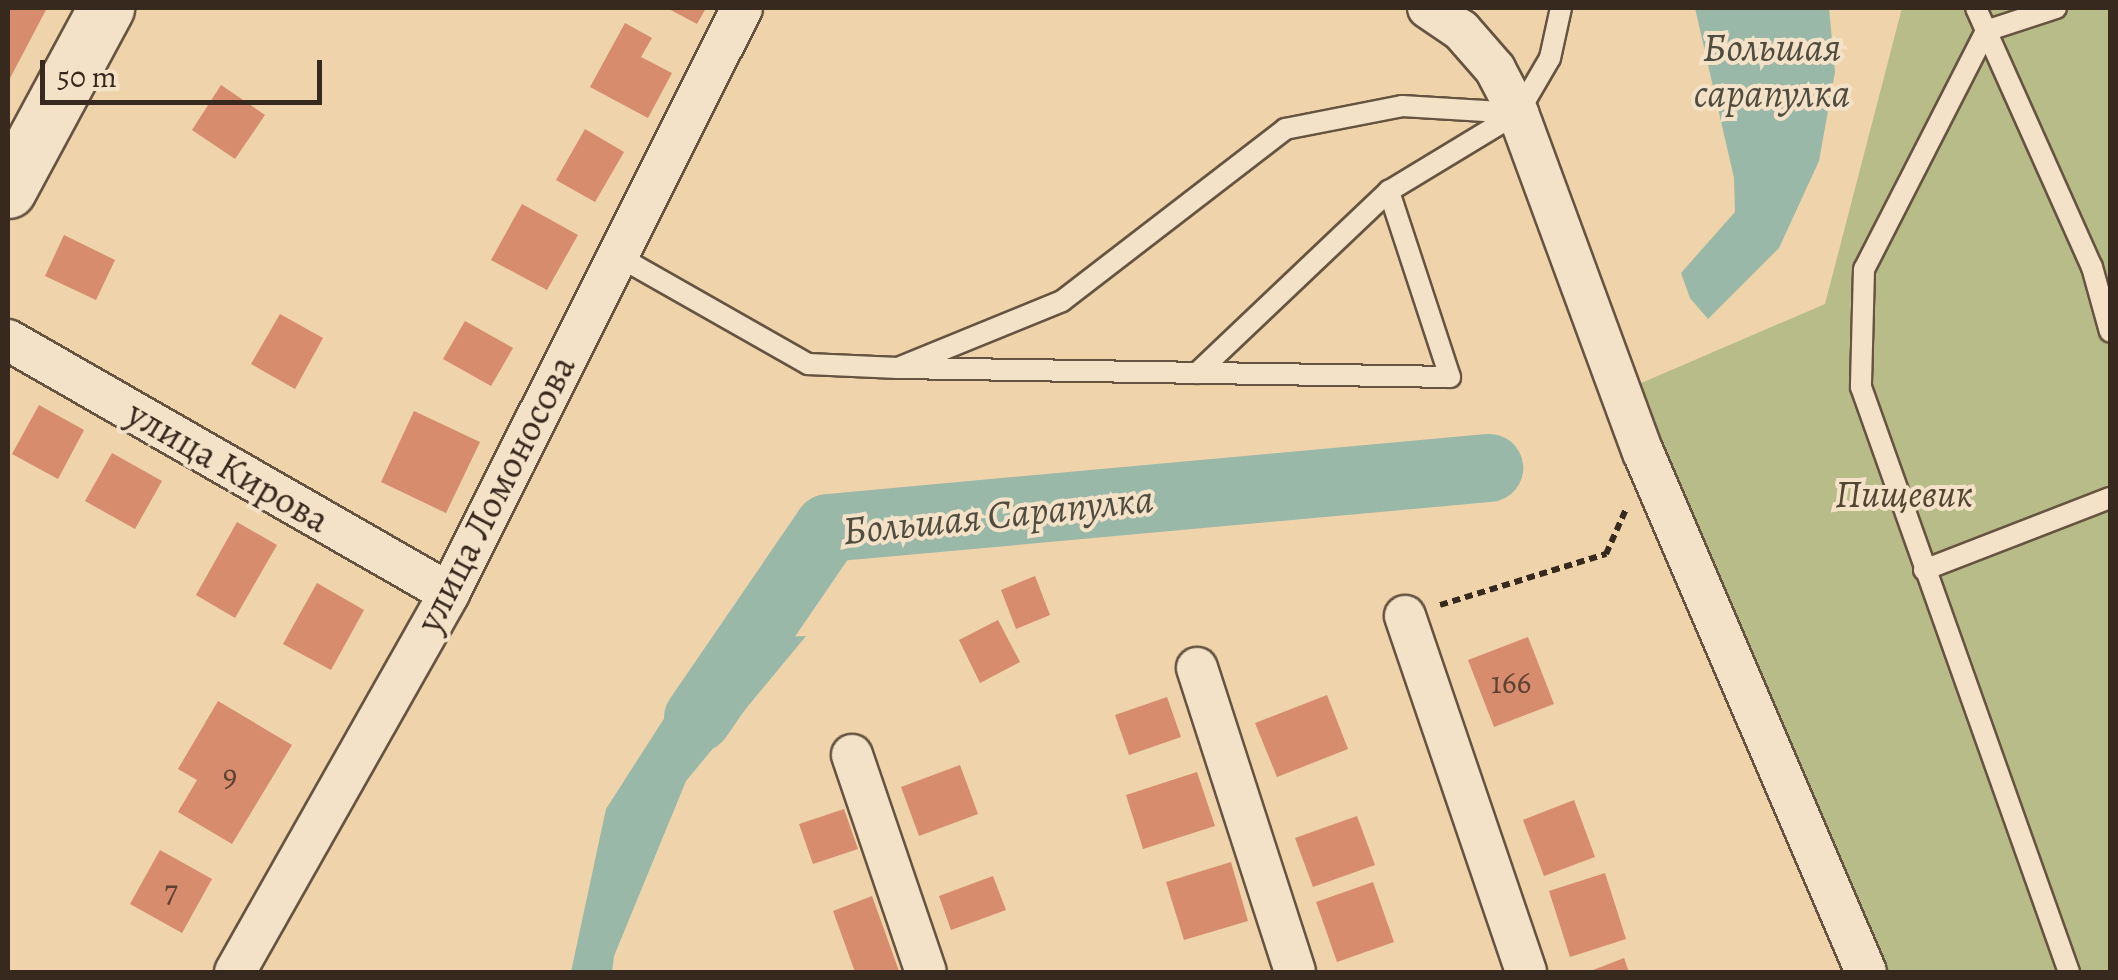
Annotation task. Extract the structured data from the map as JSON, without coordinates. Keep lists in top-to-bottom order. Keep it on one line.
{"streets":{"street":["улица Кирова","улица Ломоносова"]},"crossings":[["улица Кирова","улица Ломоносова"]],"water":["Большая сарапулка","Большая Сарапулка"],"parks":["Пищевик"],"house_numbers":["166","9","7"],"scale_bar":"50 m"}
